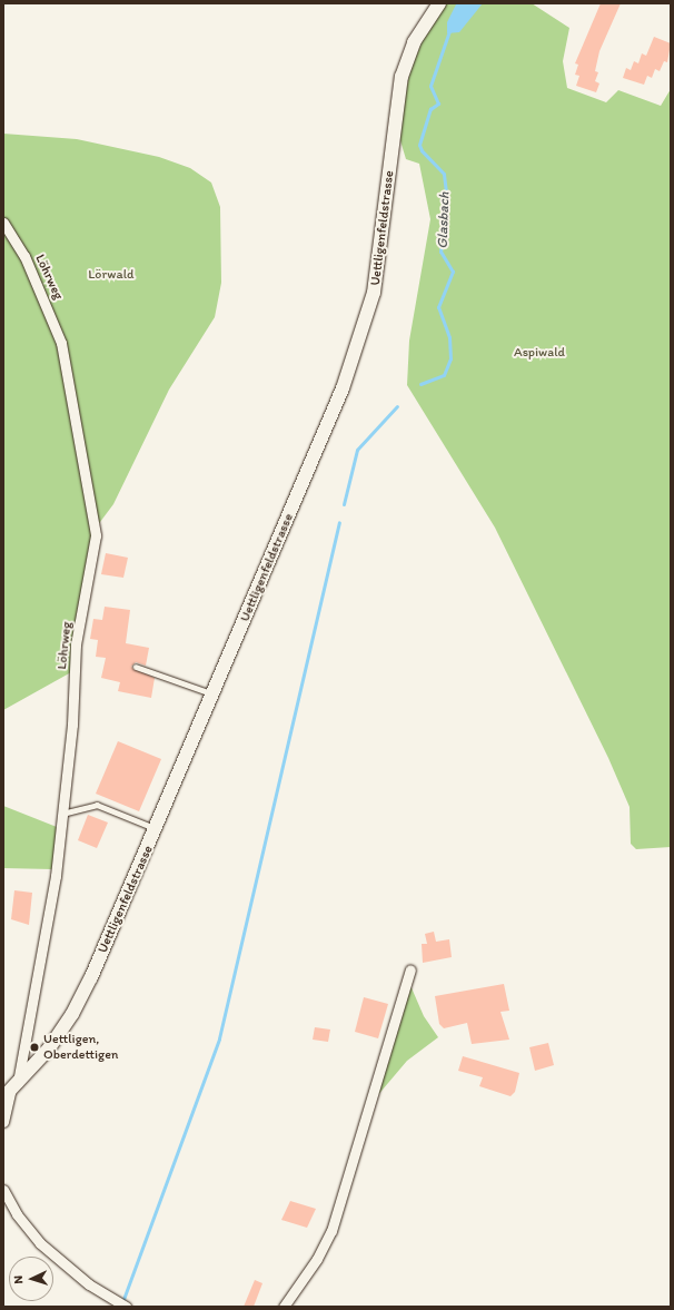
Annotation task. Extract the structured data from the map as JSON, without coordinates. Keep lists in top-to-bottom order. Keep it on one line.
{"streets":{"main road":["Uettligenfeldstrasse"],"street":["Löhrweg"]},"crossings":[["Uettligenfeldstrasse","Löhrweg"]],"water":["Glasbach"],"parks":["Lörwald","Aspiwald"],"places":["Uettligen, Oberdettigen"],"north":"left"}
